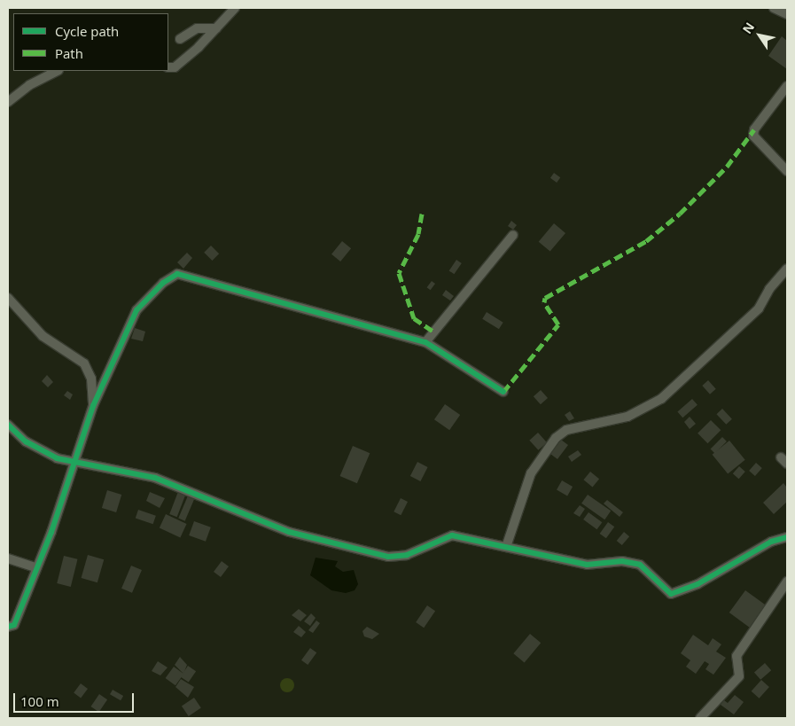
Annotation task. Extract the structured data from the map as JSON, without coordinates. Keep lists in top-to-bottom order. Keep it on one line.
{"legend":["Cycle path","Path"],"scale_bar":"100 m","north":"top left"}
